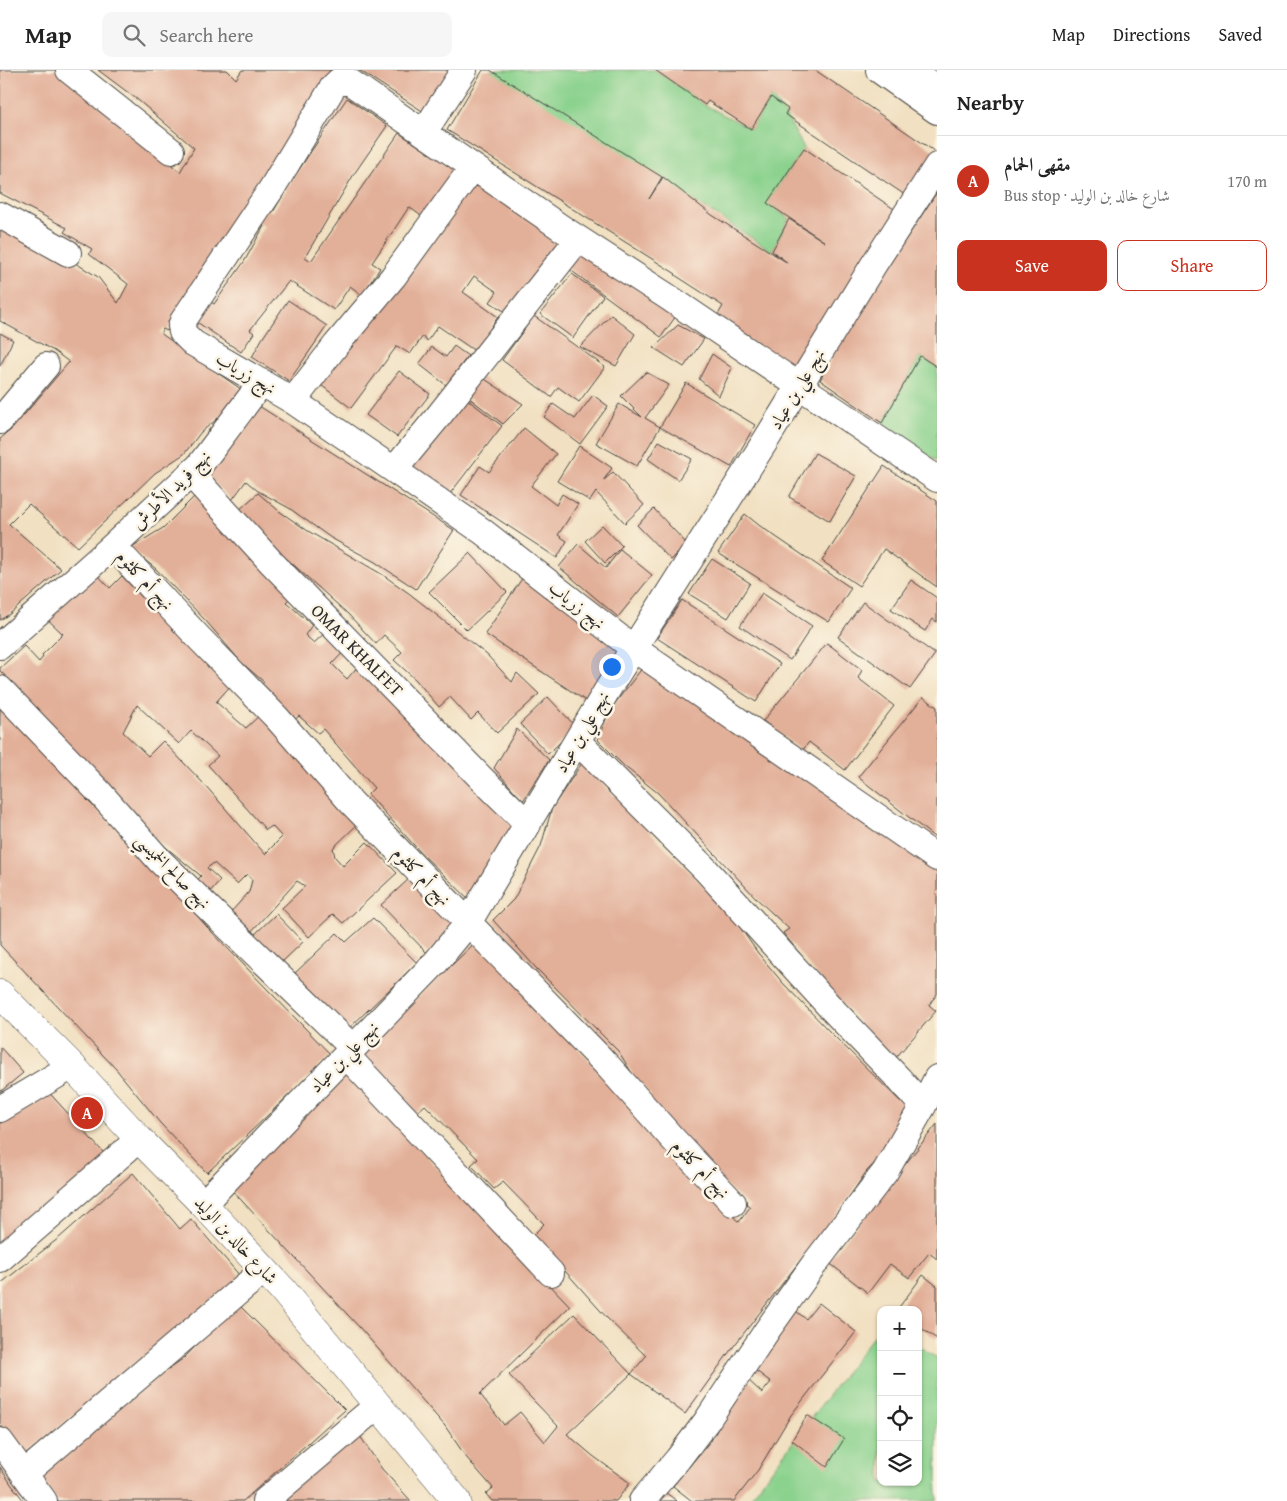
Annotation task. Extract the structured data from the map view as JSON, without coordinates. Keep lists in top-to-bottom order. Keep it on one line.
{"streets":{"street":["نهج زرياب","نهج علي بن عياد","نهج فريد الأطرش","نهج أم كلثوم","OMAR KHALFET","نهج صالح الخميسي","شارع خالد بن الوليد"]},"crossings":[["نهج زرياب","نهج علي بن عياد"],["نهج زرياب","نهج فريد الأطرش"],["نهج علي بن عياد","نهج أم كلثوم"],["نهج علي بن عياد","OMAR KHALFET"],["نهج علي بن عياد","نهج صالح الخميسي"],["نهج علي بن عياد","شارع خالد بن الوليد"],["نهج فريد الأطرش","نهج أم كلثوم"],["نهج فريد الأطرش","OMAR KHALFET"]],"page":{"header":"Map","search":"Search here","nav":["Map","Directions","Saved"],"heading":"Nearby","list":[{"mark":"A","name":"مقهى الحمام","note":"Bus stop · شارع خالد بن الوليد","value":"170 m"}],"buttons":["Save","Share"],"pins":"A","map_buttons":["+","−"]}}
